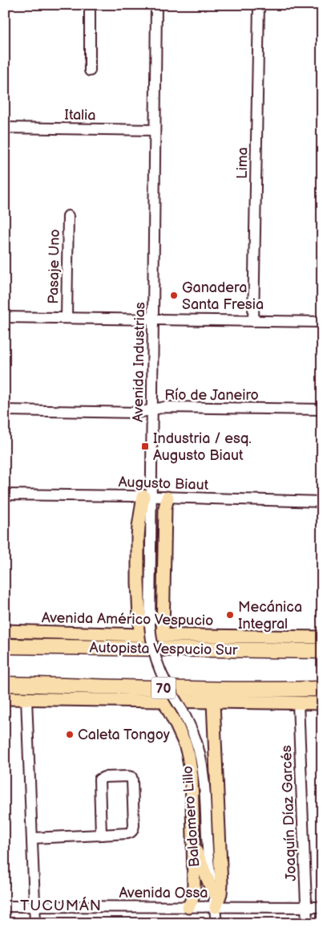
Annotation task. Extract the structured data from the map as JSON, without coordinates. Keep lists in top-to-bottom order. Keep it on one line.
{"streets":{"highway":["Autopista Vespucio Sur","70"],"main road":["Avenida Américo Vespucio"],"street":["Italia","Lima","Pasaje Uno","Avenida Industrias","Río de Janeiro","Augusto Biaut","Joaquín Díaz Garcés","Baldomero Lillo","Avenida Ossa"]},"crossings":[["Italia","Avenida Industrias"],["Avenida Industrias","Río de Janeiro"],["Avenida Industrias","Augusto Biaut"],["Avenida Industrias","Baldomero Lillo"],["Joaquín Díaz Garcés","Avenida Ossa"],["Baldomero Lillo","Avenida Ossa"]],"districts":["TUCUMÁN"],"places":{"other":["Ganadera Santa Fresia","Mecánica Integral","Caleta Tongoy"],"transit":["Industria / esq. Augusto Biaut"]}}
